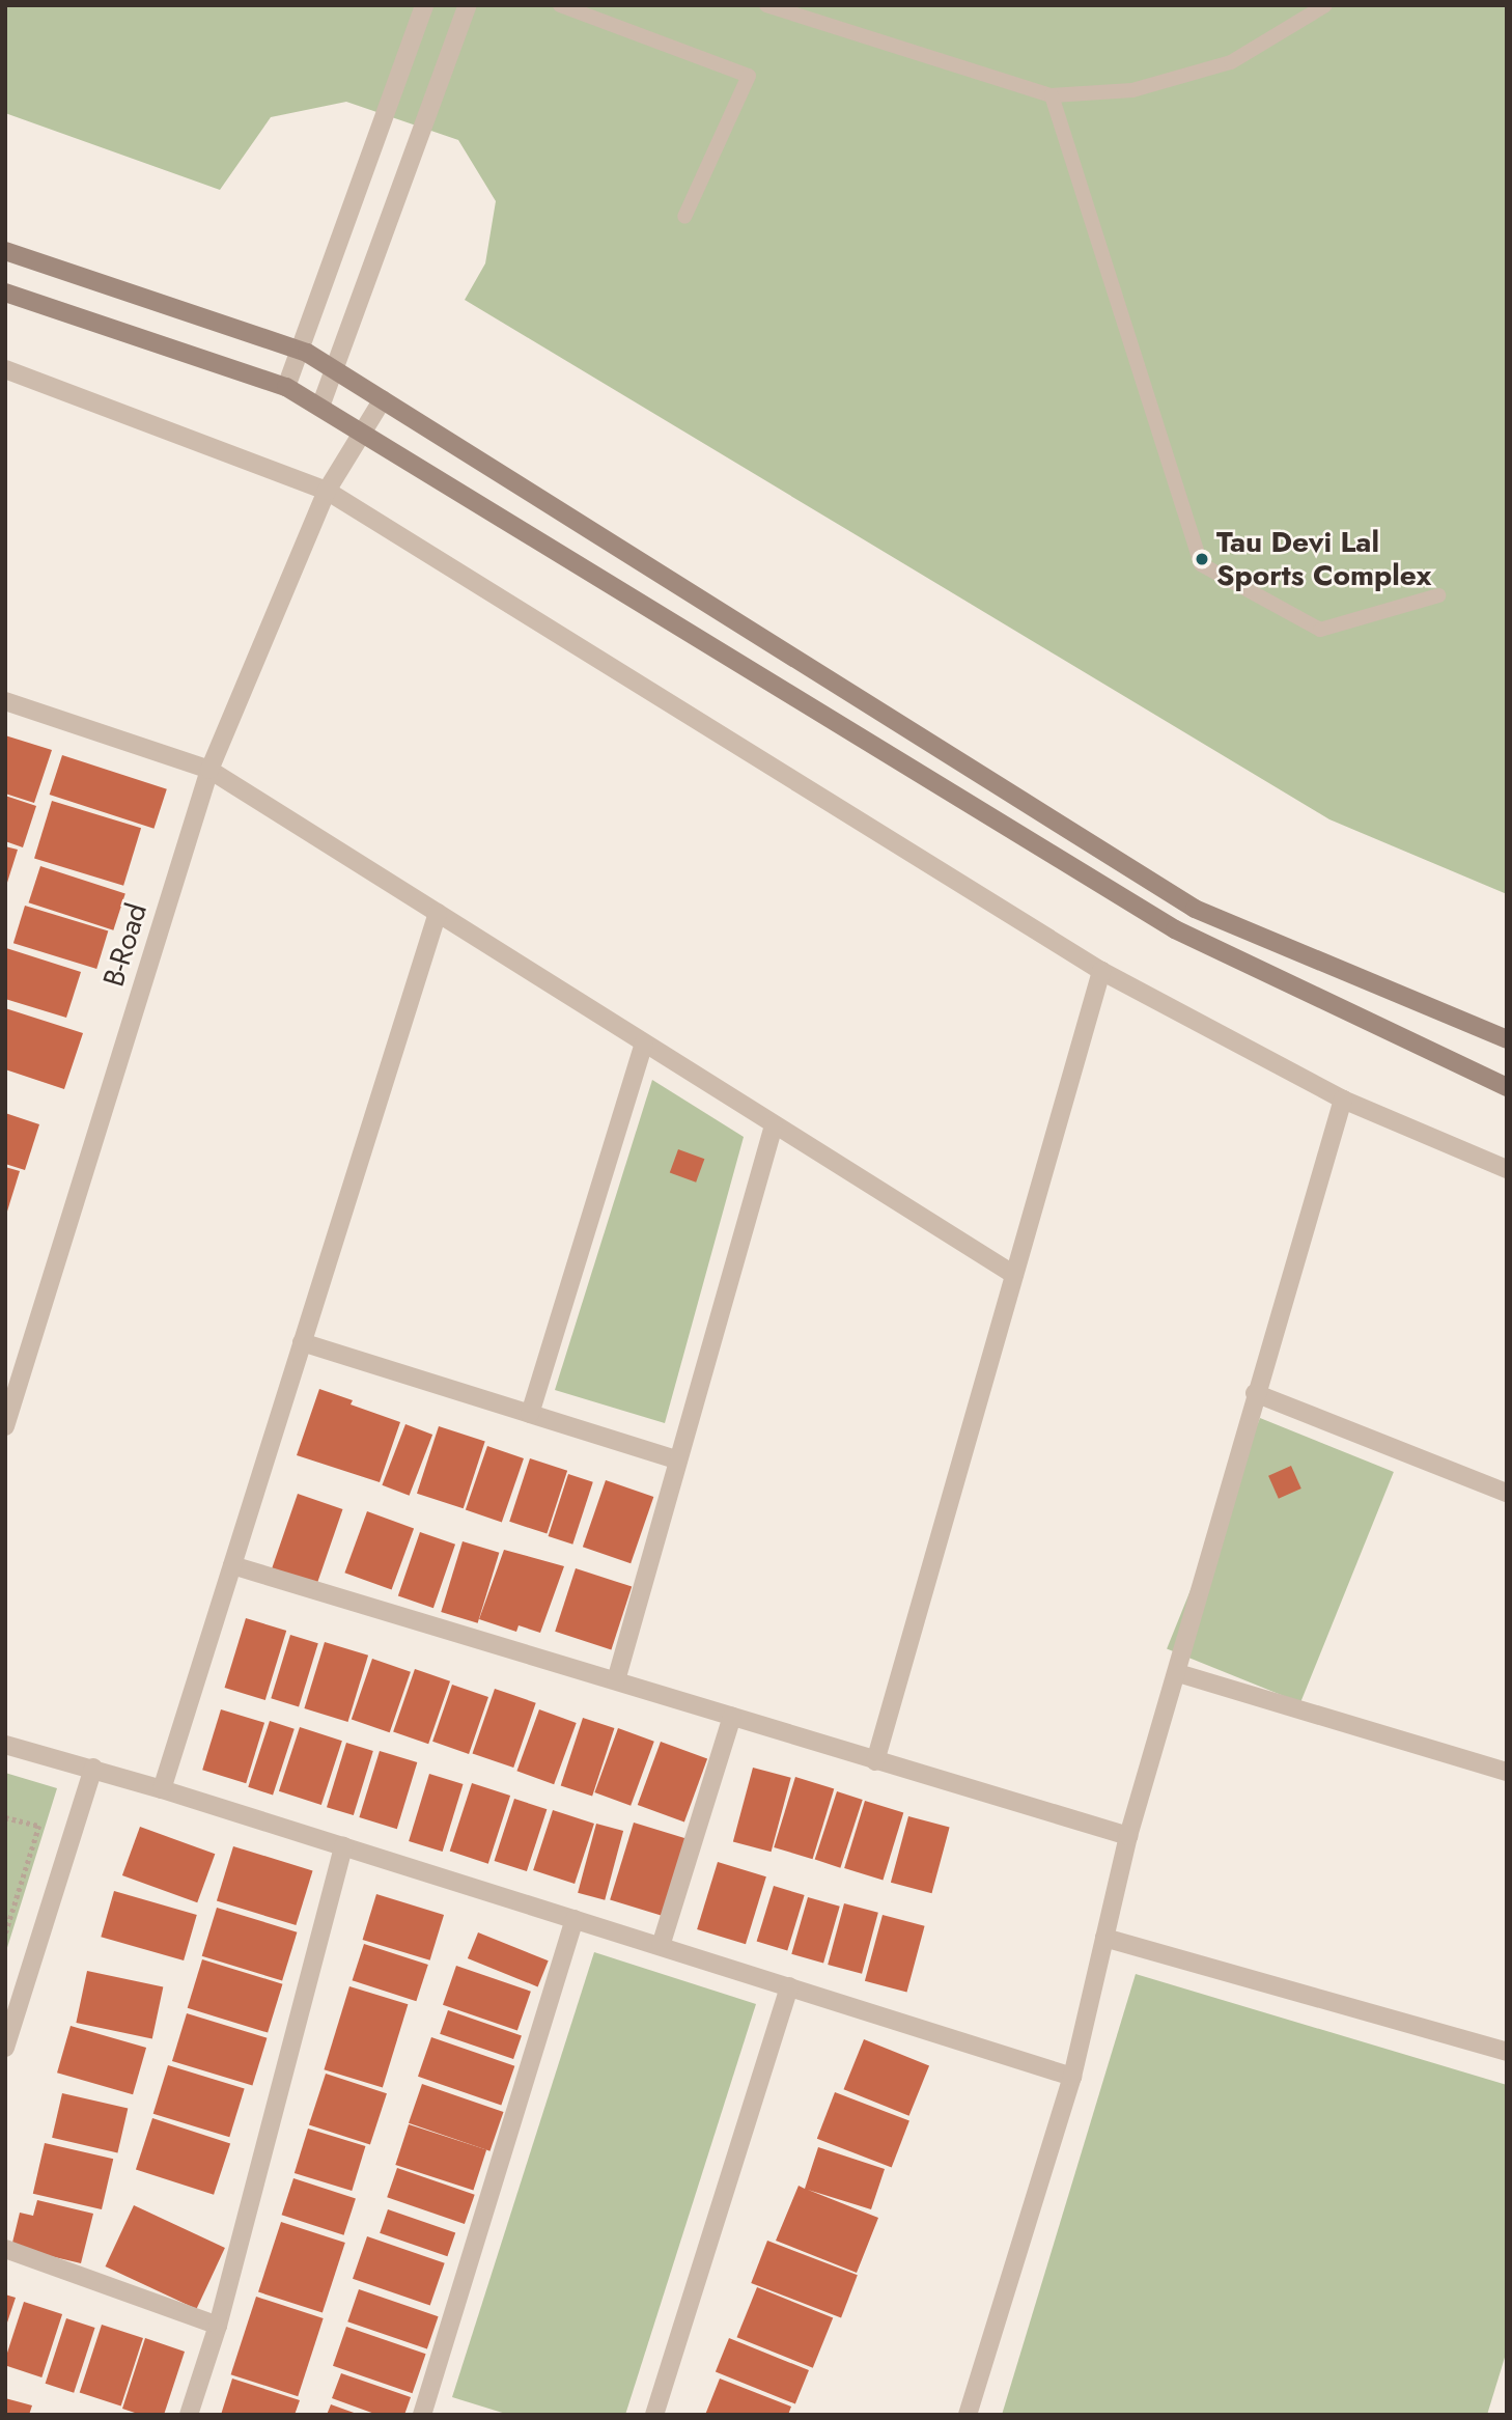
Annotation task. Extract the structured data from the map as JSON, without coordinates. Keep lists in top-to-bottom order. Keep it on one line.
{"streets":{"street":["B-Road"]},"places":["Tau Devi Lal Sports Complex"]}
